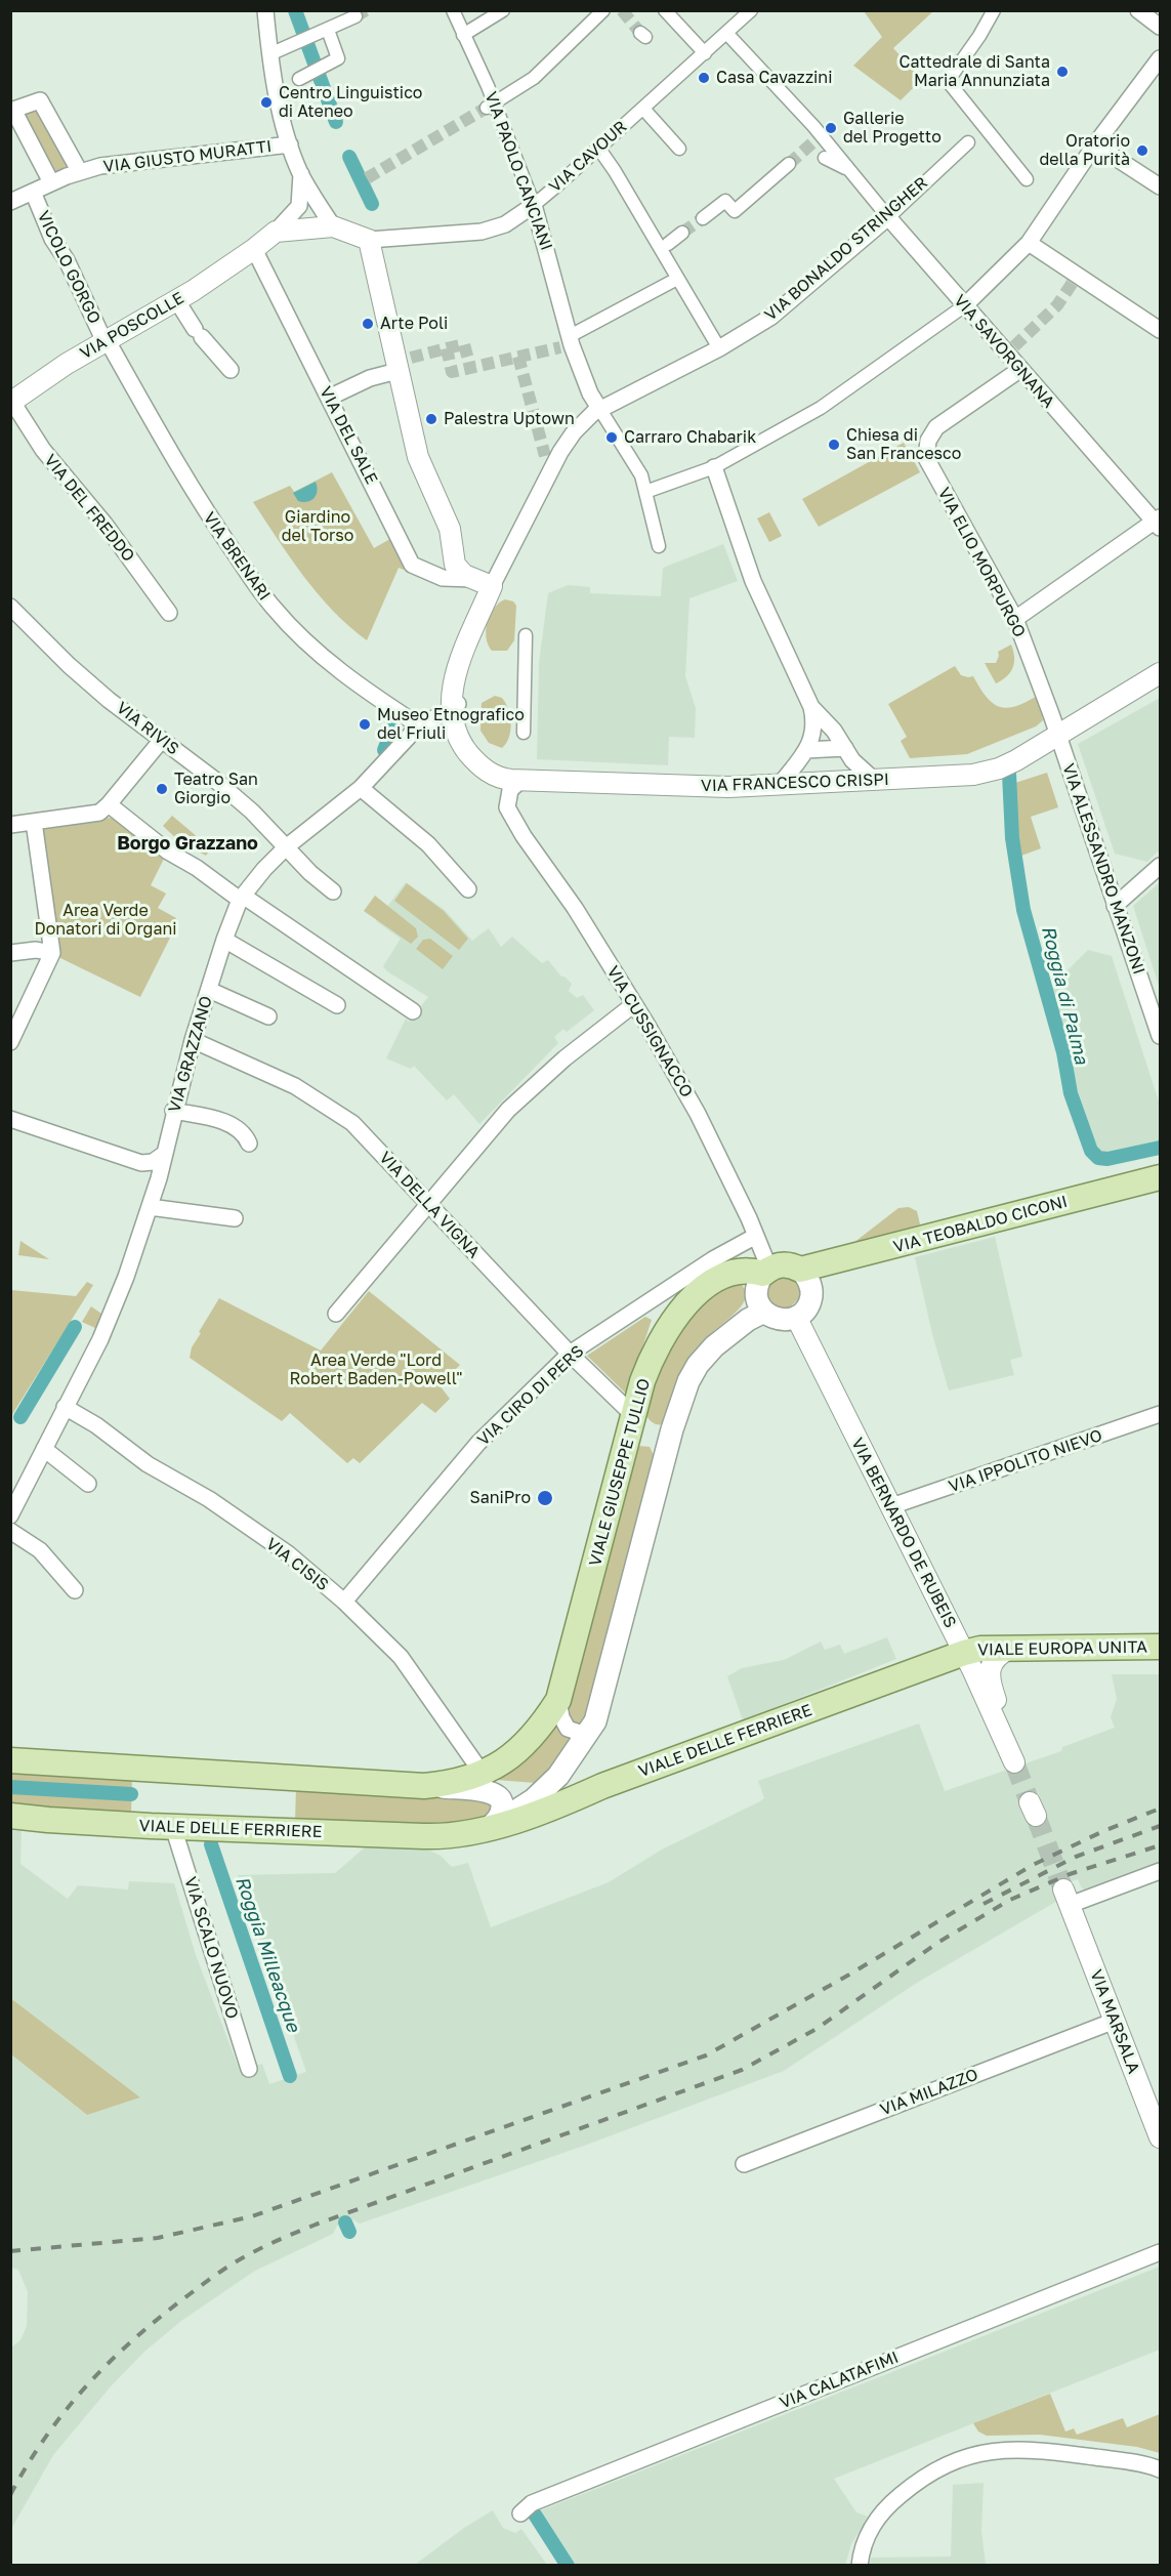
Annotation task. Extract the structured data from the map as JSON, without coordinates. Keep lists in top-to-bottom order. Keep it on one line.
{"streets":{"main road":["VIA TEOBALDO CICONI","VIALE GIUSEPPE TULLIO","VIALE EUROPA UNITA","VIALE DELLE FERRIERE"],"street":["VIA GIUSTO MURATTI","VIA CAVOUR","VIA PAOLO CANCIANI","VIA BONALDO STRINGHER","VICOLO GORGO","VIA POSCOLLE","VIA SAVORGNANA","VIA DEL SALE","VIA DEL FREDDO","VIA BRENARI","VIA ELIO MORPURGO","VIA RIVIS","VIA FRANCESCO CRISPI","VIA ALESSANDRO MANZONI","VIA CUSSIGNACCO","VIA GRAZZANO","VIA DELLA VIGNA","VIA CIRO DI PERS","VIA IPPOLITO NIEVO","VIA BERNARDO DE RUBEIS","VIA CISIS","VIA SCALO NUOVO","VIA MARSALA","VIA MILAZZO","VIA CALATAFIMI"]},"crossings":[["VIA GIUSTO MURATTI","VICOLO GORGO"],["VIA CAVOUR","VIA PAOLO CANCIANI"],["VIA CAVOUR","VIA SAVORGNANA"],["VIA PAOLO CANCIANI","VIA BONALDO STRINGHER"],["VIA BONALDO STRINGHER","VIA SAVORGNANA"],["VIA BONALDO STRINGHER","VIA DEL SALE"],["VICOLO GORGO","VIA POSCOLLE"],["VICOLO GORGO","VIA BRENARI"],["VIA POSCOLLE","VIA DEL SALE"],["VIA POSCOLLE","VIA DEL FREDDO"],["VIA POSCOLLE","VIA BRENARI"],["VIA SAVORGNANA","VIA ELIO MORPURGO"],["VIA BRENARI","VIA GRAZZANO"],["VIA ELIO MORPURGO","VIA FRANCESCO CRISPI"],["VIA ELIO MORPURGO","VIA ALESSANDRO MANZONI"],["VIA RIVIS","VIA GRAZZANO"],["VIA FRANCESCO CRISPI","VIA ALESSANDRO MANZONI"],["VIA FRANCESCO CRISPI","VIA CUSSIGNACCO"],["VIA CUSSIGNACCO","VIA TEOBALDO CICONI"],["VIA CUSSIGNACCO","VIA CIRO DI PERS"],["VIA CUSSIGNACCO","VIALE GIUSEPPE TULLIO"],["VIA CUSSIGNACCO","VIA BERNARDO DE RUBEIS"],["VIA GRAZZANO","VIA DELLA VIGNA"],["VIA GRAZZANO","VIA CISIS"],["VIA DELLA VIGNA","VIA CIRO DI PERS"],["VIA DELLA VIGNA","VIALE GIUSEPPE TULLIO"],["VIA TEOBALDO CICONI","VIALE GIUSEPPE TULLIO"],["VIA TEOBALDO CICONI","VIA BERNARDO DE RUBEIS"],["VIA CIRO DI PERS","VIA CISIS"],["VIA IPPOLITO NIEVO","VIA BERNARDO DE RUBEIS"],["VIALE GIUSEPPE TULLIO","VIA BERNARDO DE RUBEIS"],["VIALE GIUSEPPE TULLIO","VIA CISIS"],["VIA BERNARDO DE RUBEIS","VIALE EUROPA UNITA"],["VIA BERNARDO DE RUBEIS","VIALE DELLE FERRIERE"],["VIALE EUROPA UNITA","VIALE DELLE FERRIERE"],["VIALE DELLE FERRIERE","VIA SCALO NUOVO"],["VIA MARSALA","VIA MILAZZO"]],"districts":["Borgo Grazzano"],"water":["Roggia di Palma","Roggia Milleacque"],"parks":["Giardino del Torso","Area Verde Donatori di Organi","Area Verde \"Lord Robert Baden-Powell\""],"places":["Cattedrale di Santa Maria Annunziata","Casa Cavazzini","Centro Linguistico di Ateneo","Gallerie del Progetto","Oratorio della Purità","Arte Poli","Palestra Uptown","Carraro Chabarik","Chiesa di San Francesco","Museo Etnografico del Friuli","Teatro San Giorgio","SaniPro"]}
